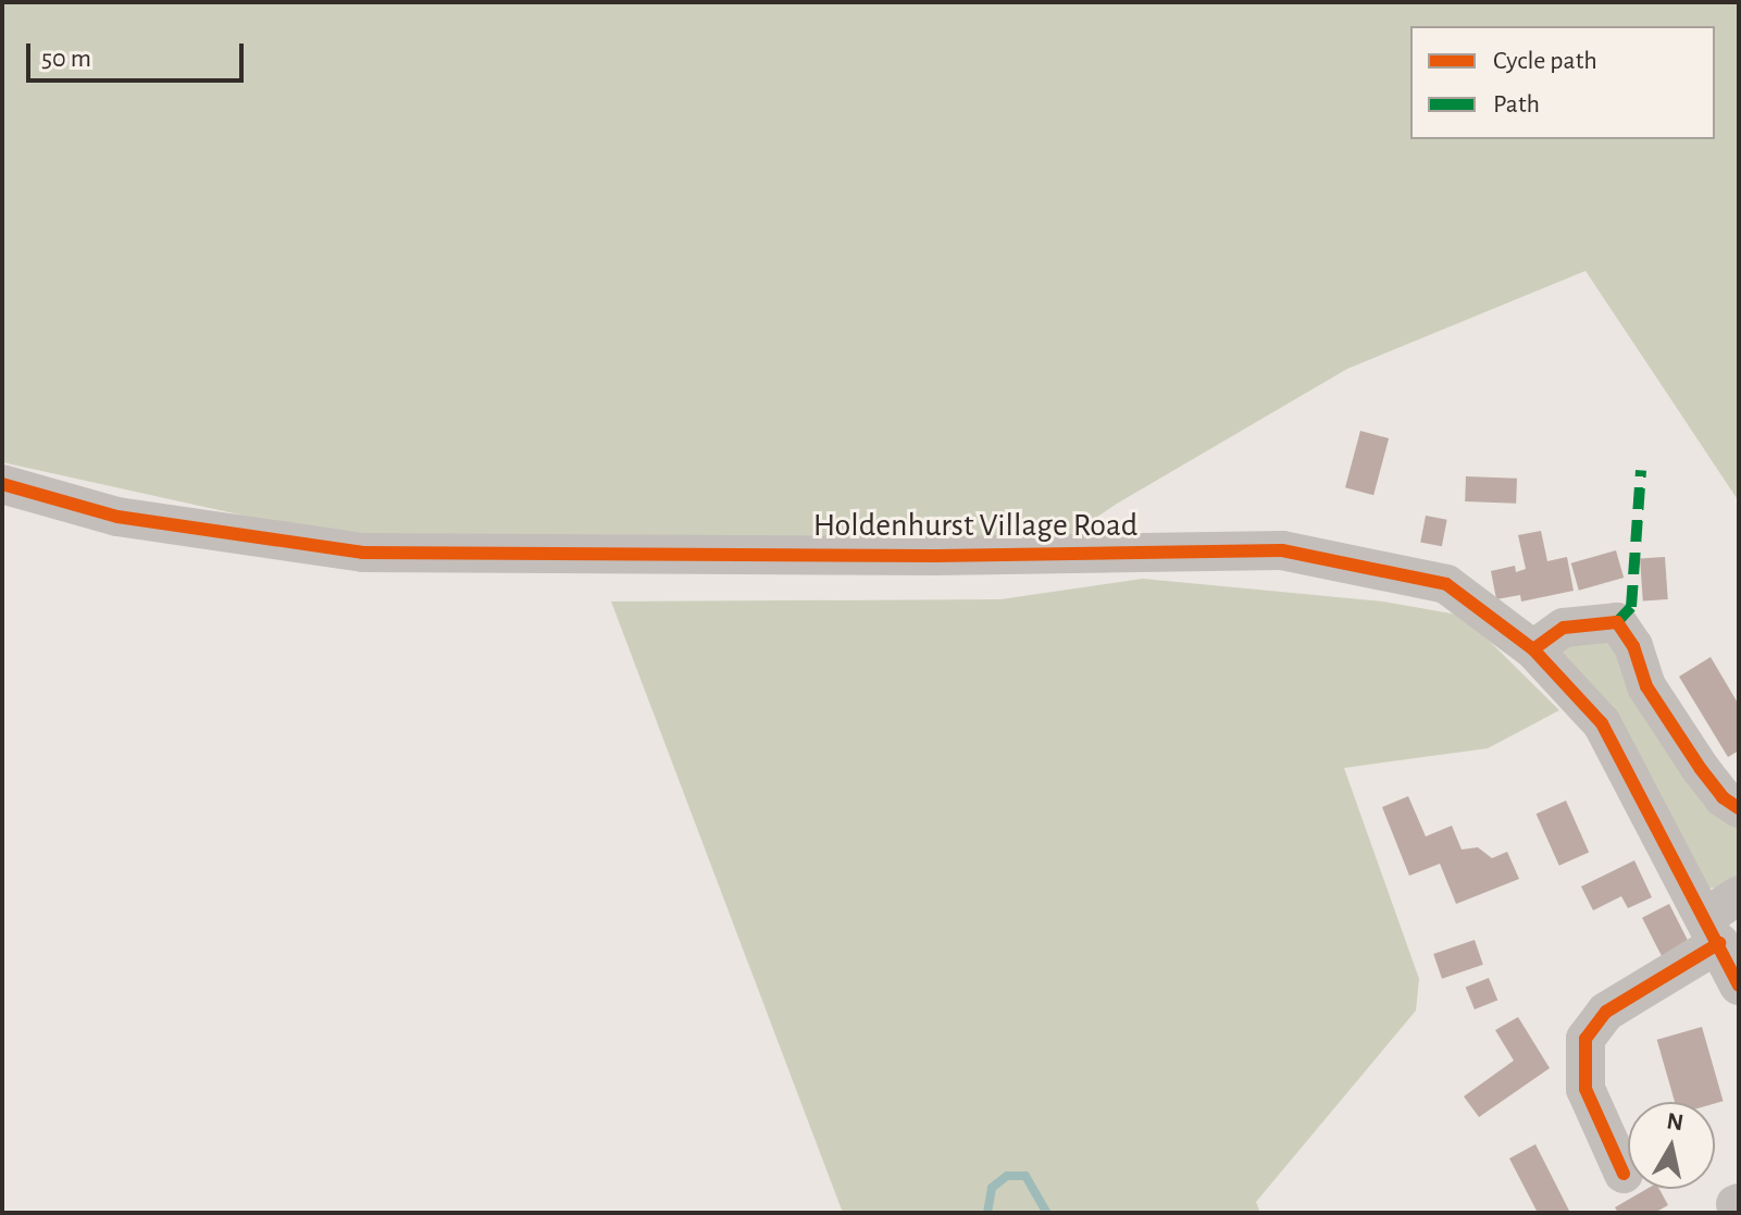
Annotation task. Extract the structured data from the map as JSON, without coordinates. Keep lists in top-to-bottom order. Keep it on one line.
{"streets":{"street":["Holdenhurst Village Road"]},"legend":["Cycle path","Path"],"scale_bar":"50 m","north":"top"}
